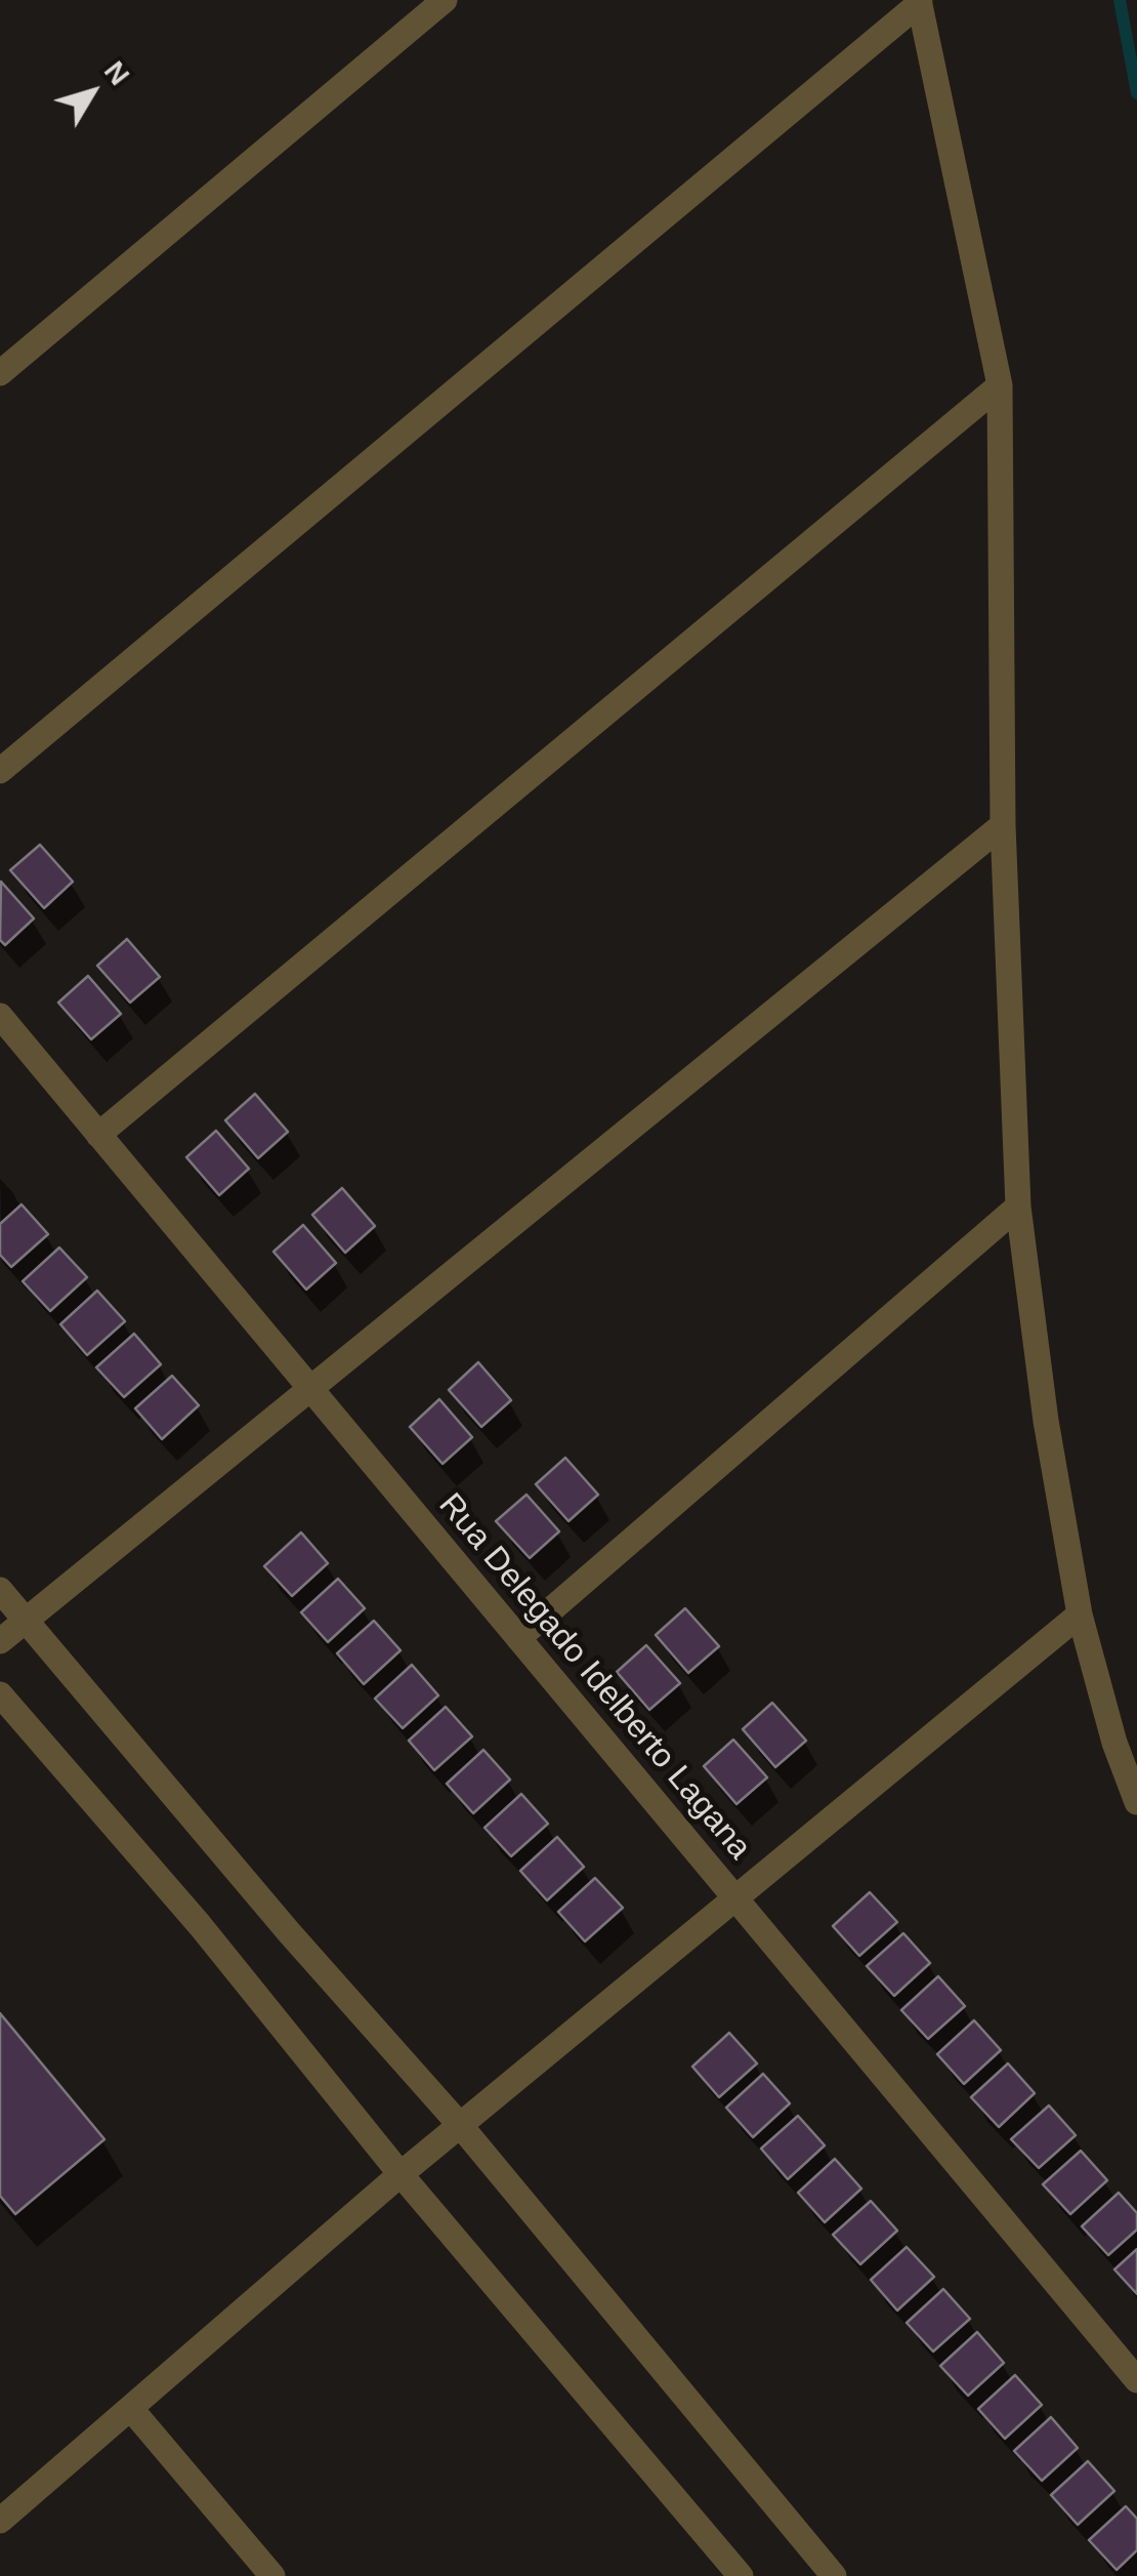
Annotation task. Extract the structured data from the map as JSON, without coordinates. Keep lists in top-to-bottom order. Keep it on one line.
{"streets":{"street":["Rua Delegado Idelberto Lagana"]},"north":"top right"}
